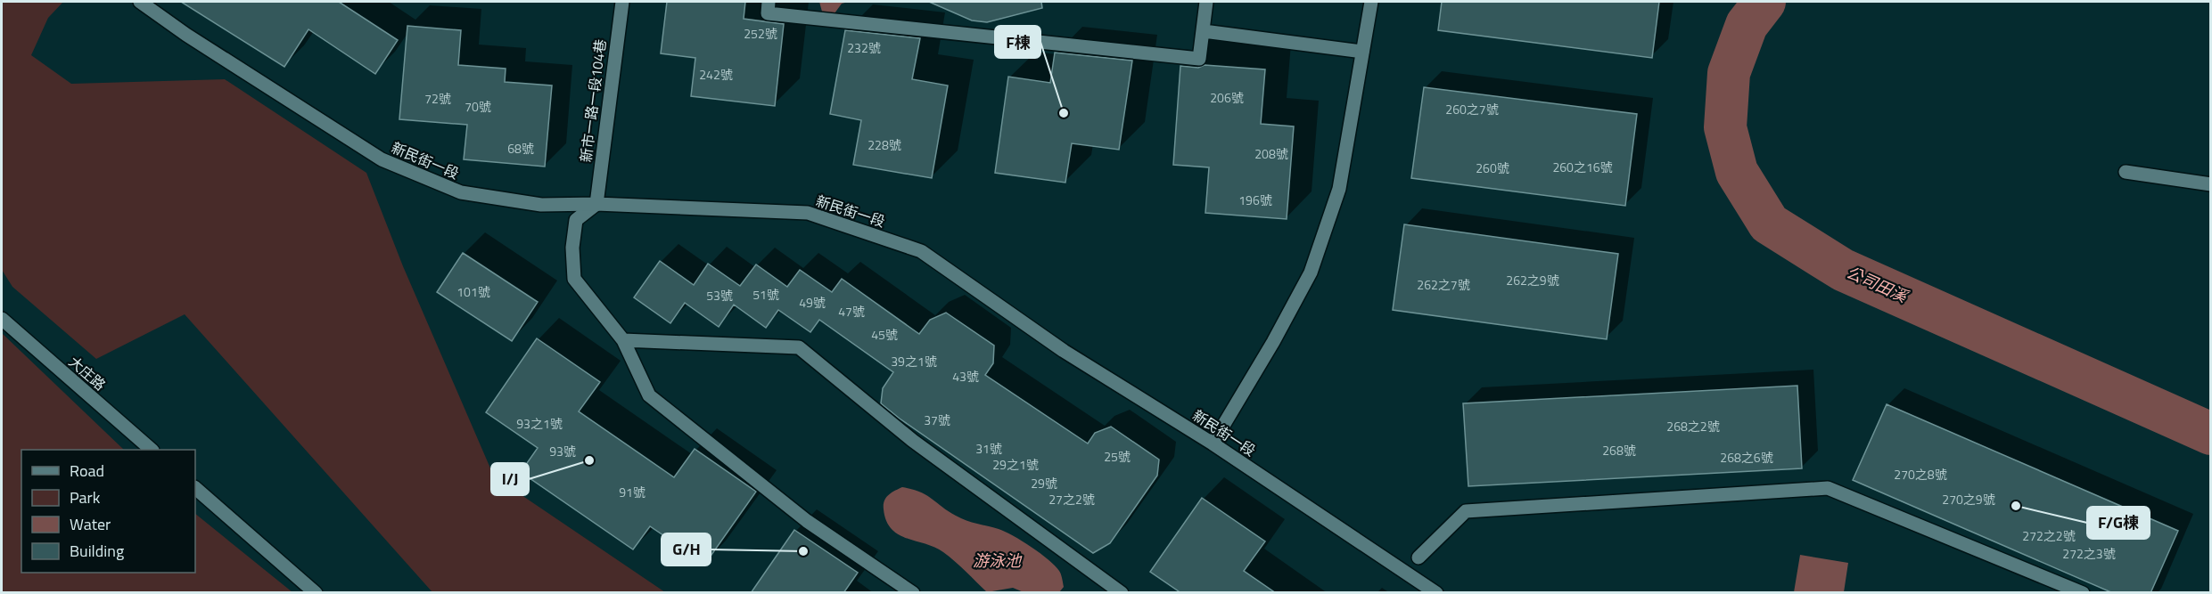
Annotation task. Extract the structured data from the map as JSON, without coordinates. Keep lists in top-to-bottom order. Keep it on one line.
{"streets":{"street":["新市一路一段104巷","新民街一段","大庄路"]},"crossings":[["新市一路一段104巷","新民街一段"]],"water":["公司田溪","游泳池"],"places":["F棟","I/J","F/G棟","G/H"],"house_numbers":["252號","232號","242號","206號","72號","70號","260之7號","228號","68號","208號","260之16號","260號","196號","262之9號","262之7號","101號","51號","53號","49號","47號","45號","39之1號","43號","37號","93之1號","268之2號","31號","268號","93號","25號","268之6號","29之1號","270之8號","29號","91號","27之2號","270之9號","272之2號","272之3號"],"legend":["Road","Park","Water","Building"]}
